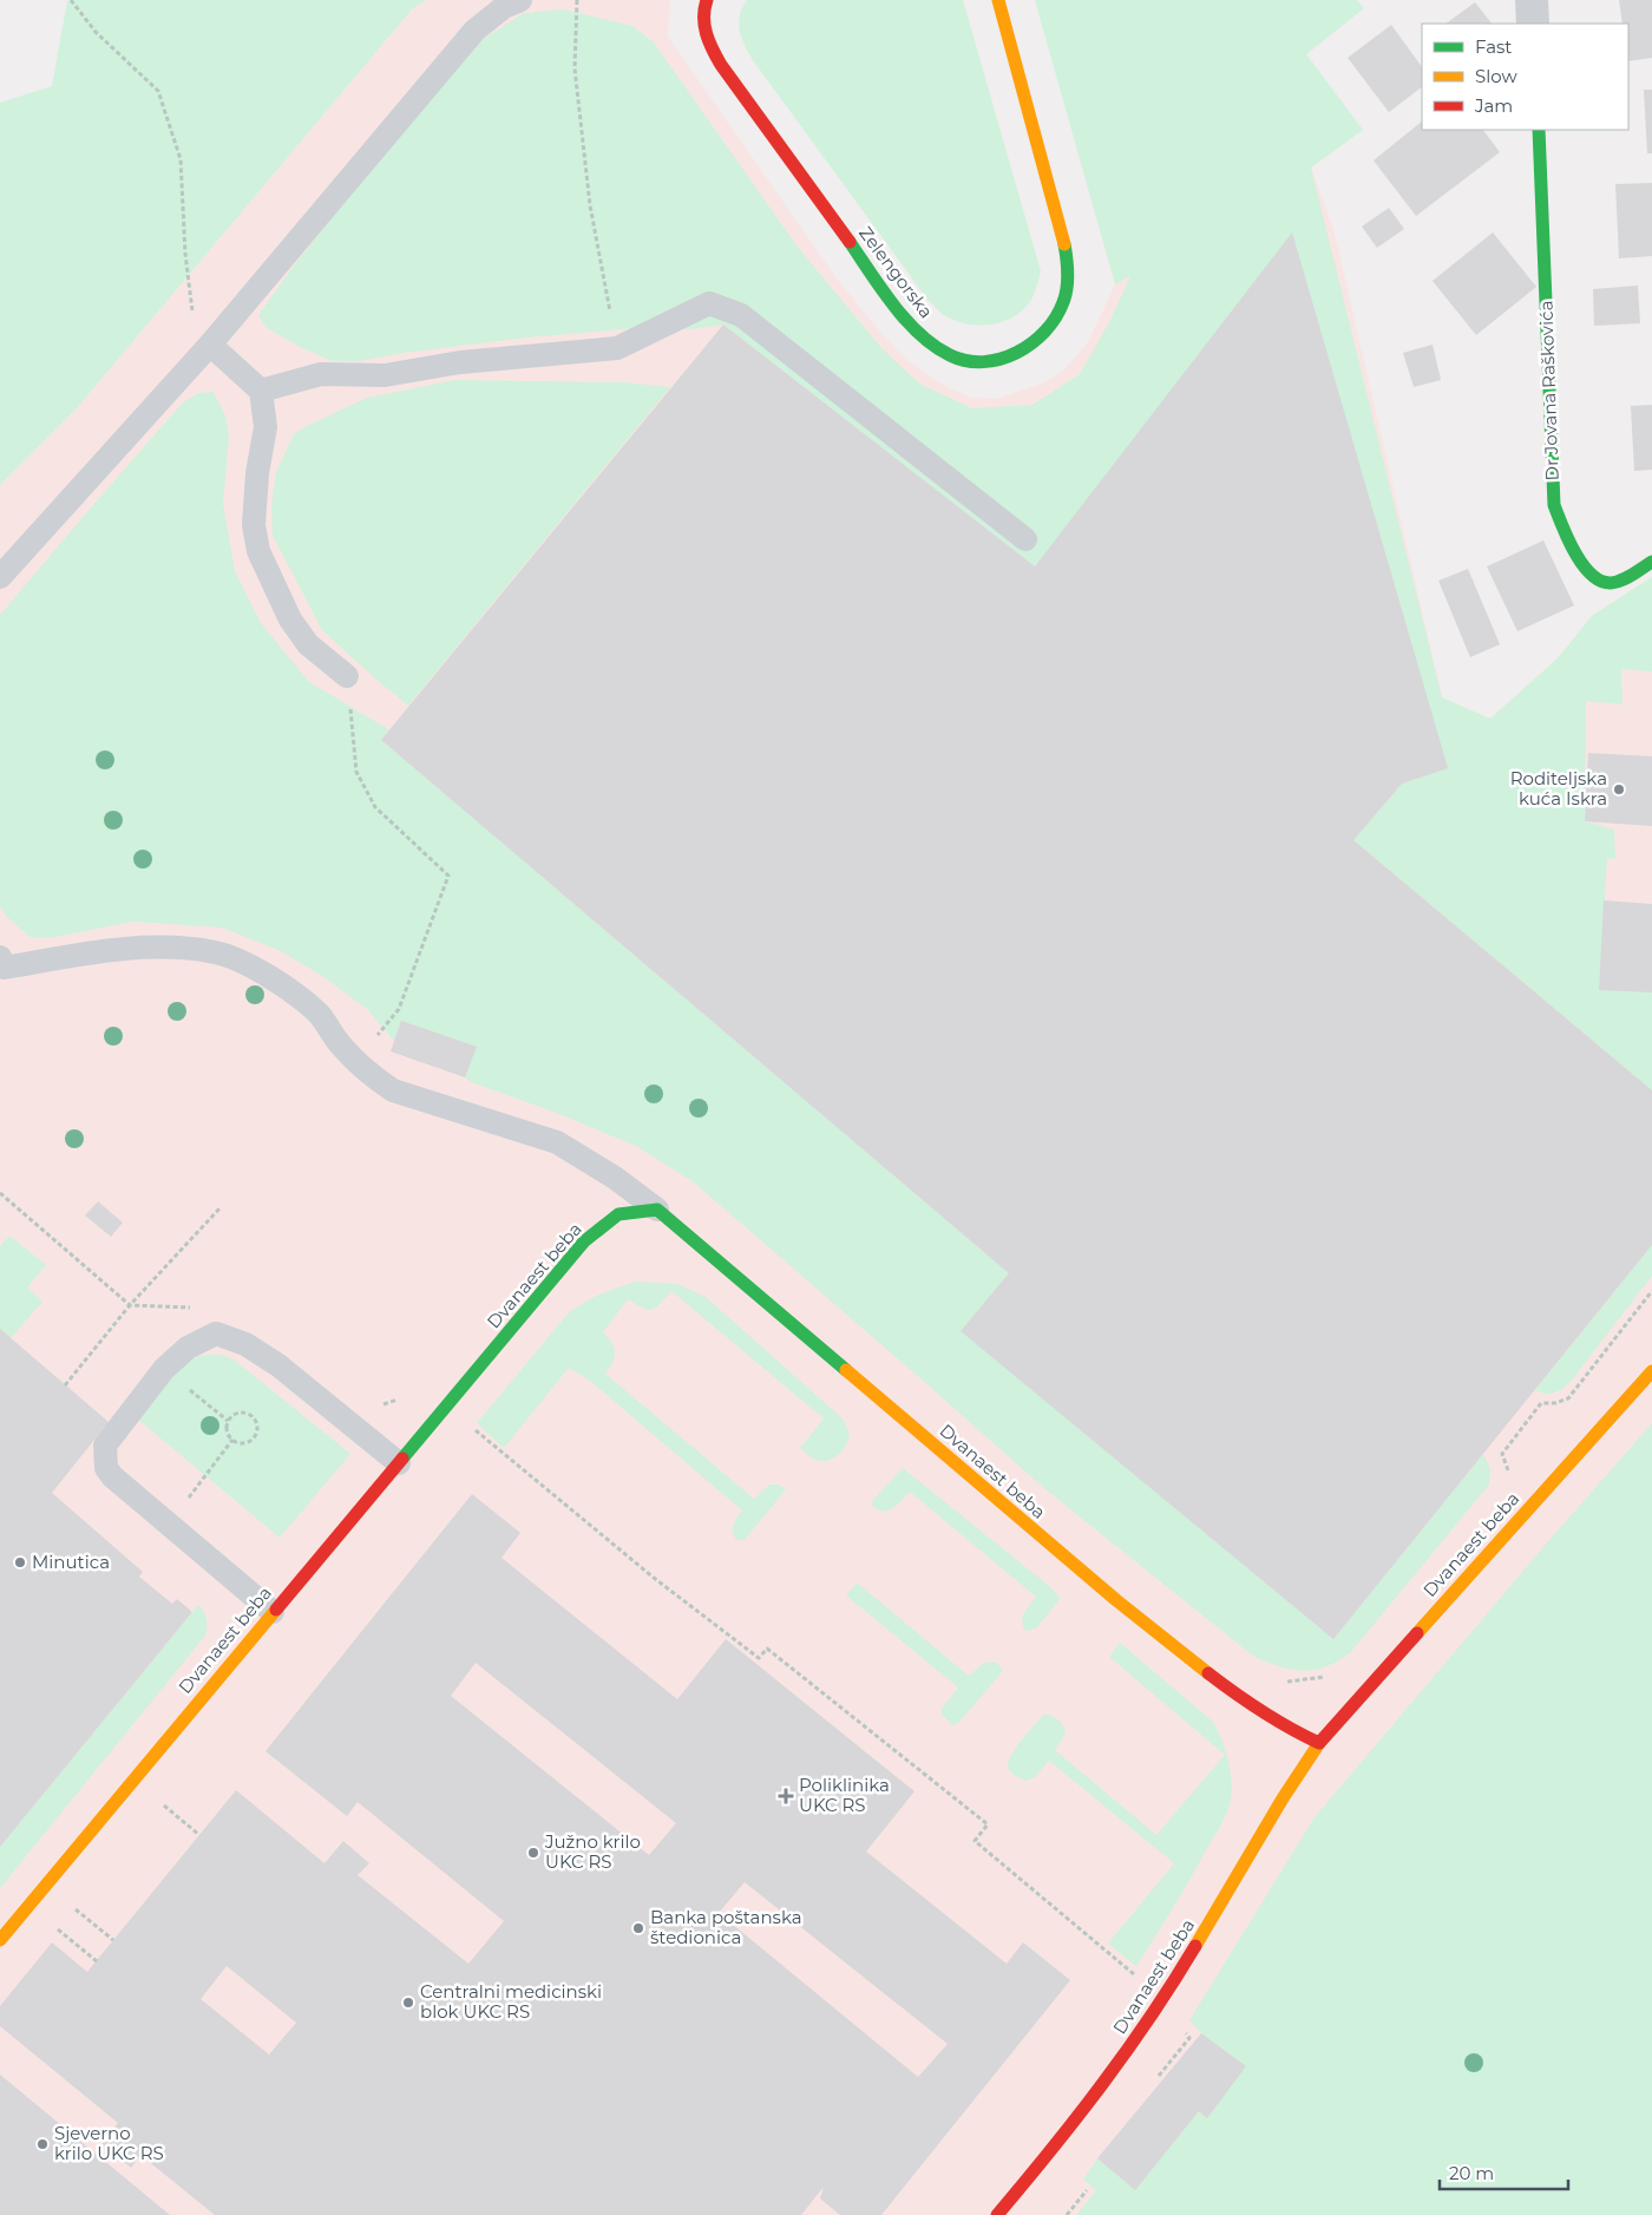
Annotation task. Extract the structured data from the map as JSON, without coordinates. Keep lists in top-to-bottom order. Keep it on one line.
{"streets":{"street":["Zelengorska","Dr Jovana Raškovića","Dvanaest beba"]},"places":{"other":["Roditeljska kuća Iskra","Minutica","Južno krilo UKC RS","Banka poštanska štedionica","Centralni medicinski blok UKC RS","Sjeverno krilo UKC RS"],"health":["Poliklinika UKC RS"]},"legend":["Fast","Slow","Jam"],"scale_bar":"20 m"}
